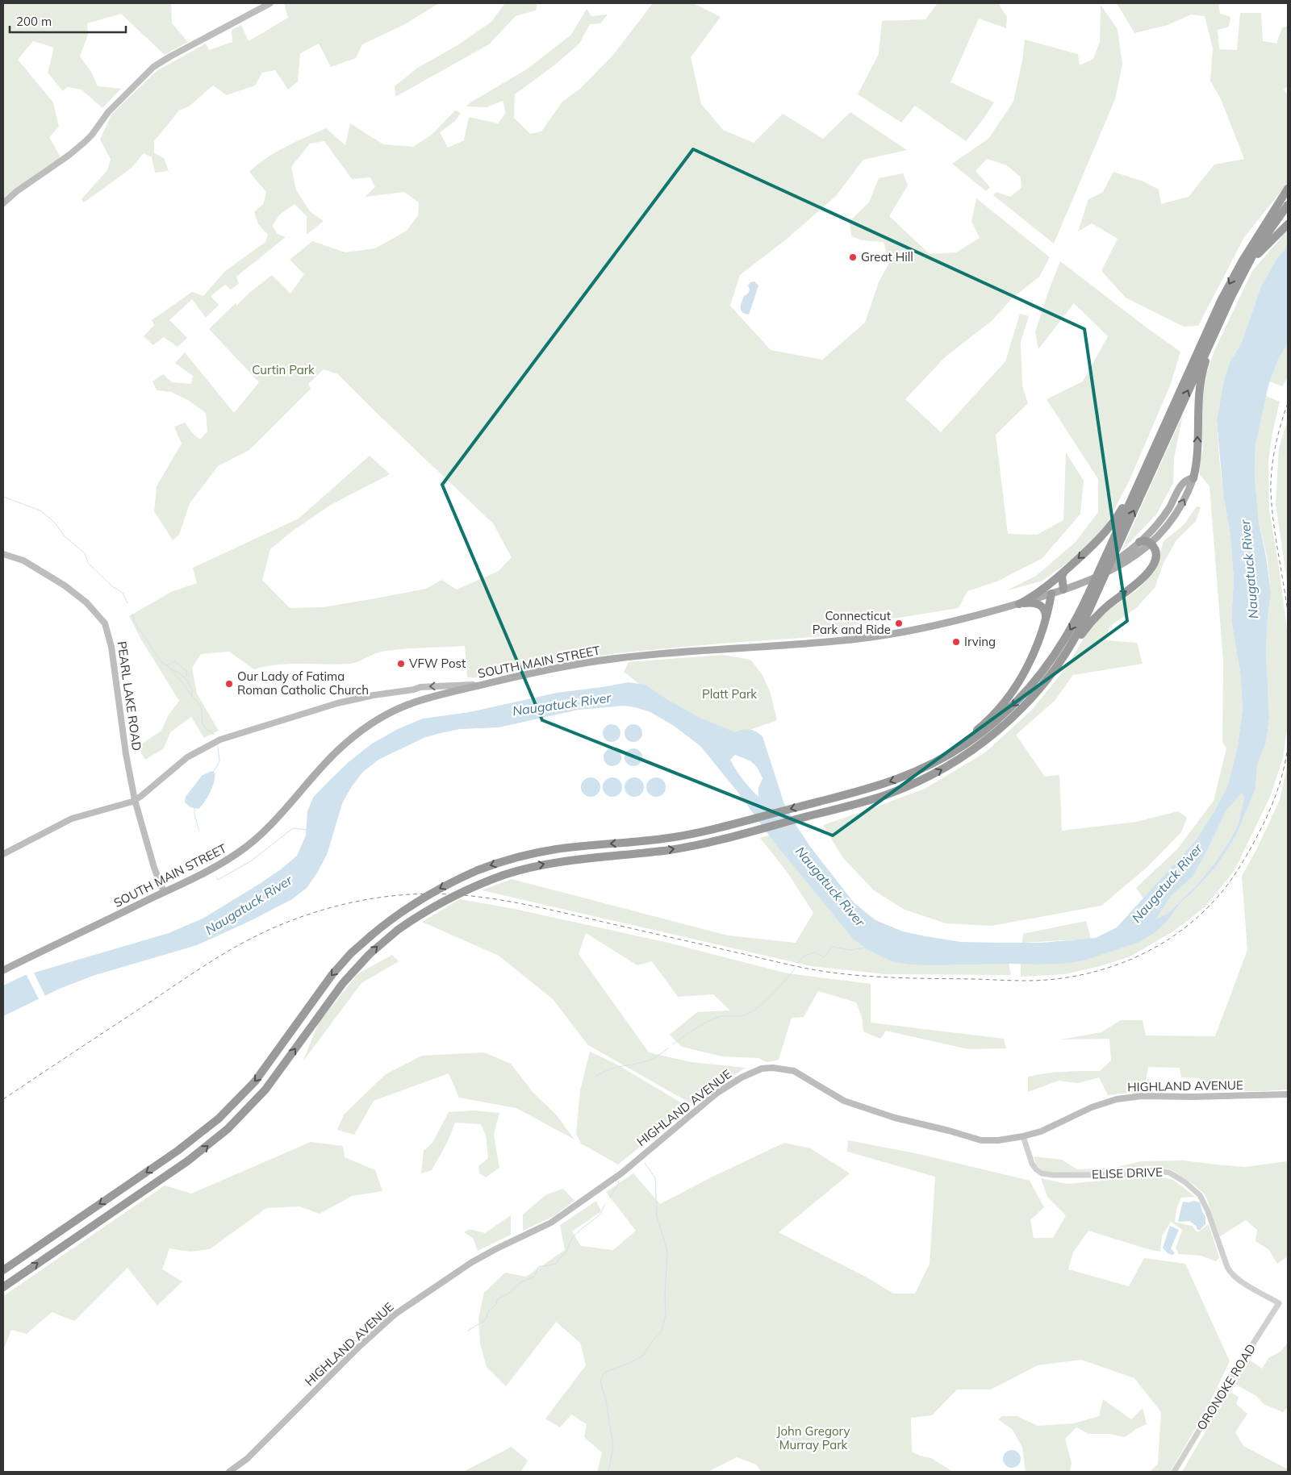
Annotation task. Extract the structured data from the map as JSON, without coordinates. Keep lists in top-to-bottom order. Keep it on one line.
{"streets":{"main road":["SOUTH MAIN STREET","PEARL LAKE ROAD","HIGHLAND AVENUE"],"street":["ELISE DRIVE","ORONOKE ROAD"]},"crossings":[["SOUTH MAIN STREET","PEARL LAKE ROAD"],["HIGHLAND AVENUE","ELISE DRIVE"],["ELISE DRIVE","ORONOKE ROAD"]],"water":["Naugatuck River"],"parks":["Curtin Park","Platt Park","John Gregory Murray Park"],"places":["Great Hill","Connecticut Park and Ride","Irving","VFW Post","Our Lady of Fatima Roman Catholic Church"],"scale_bar":"200 m"}
